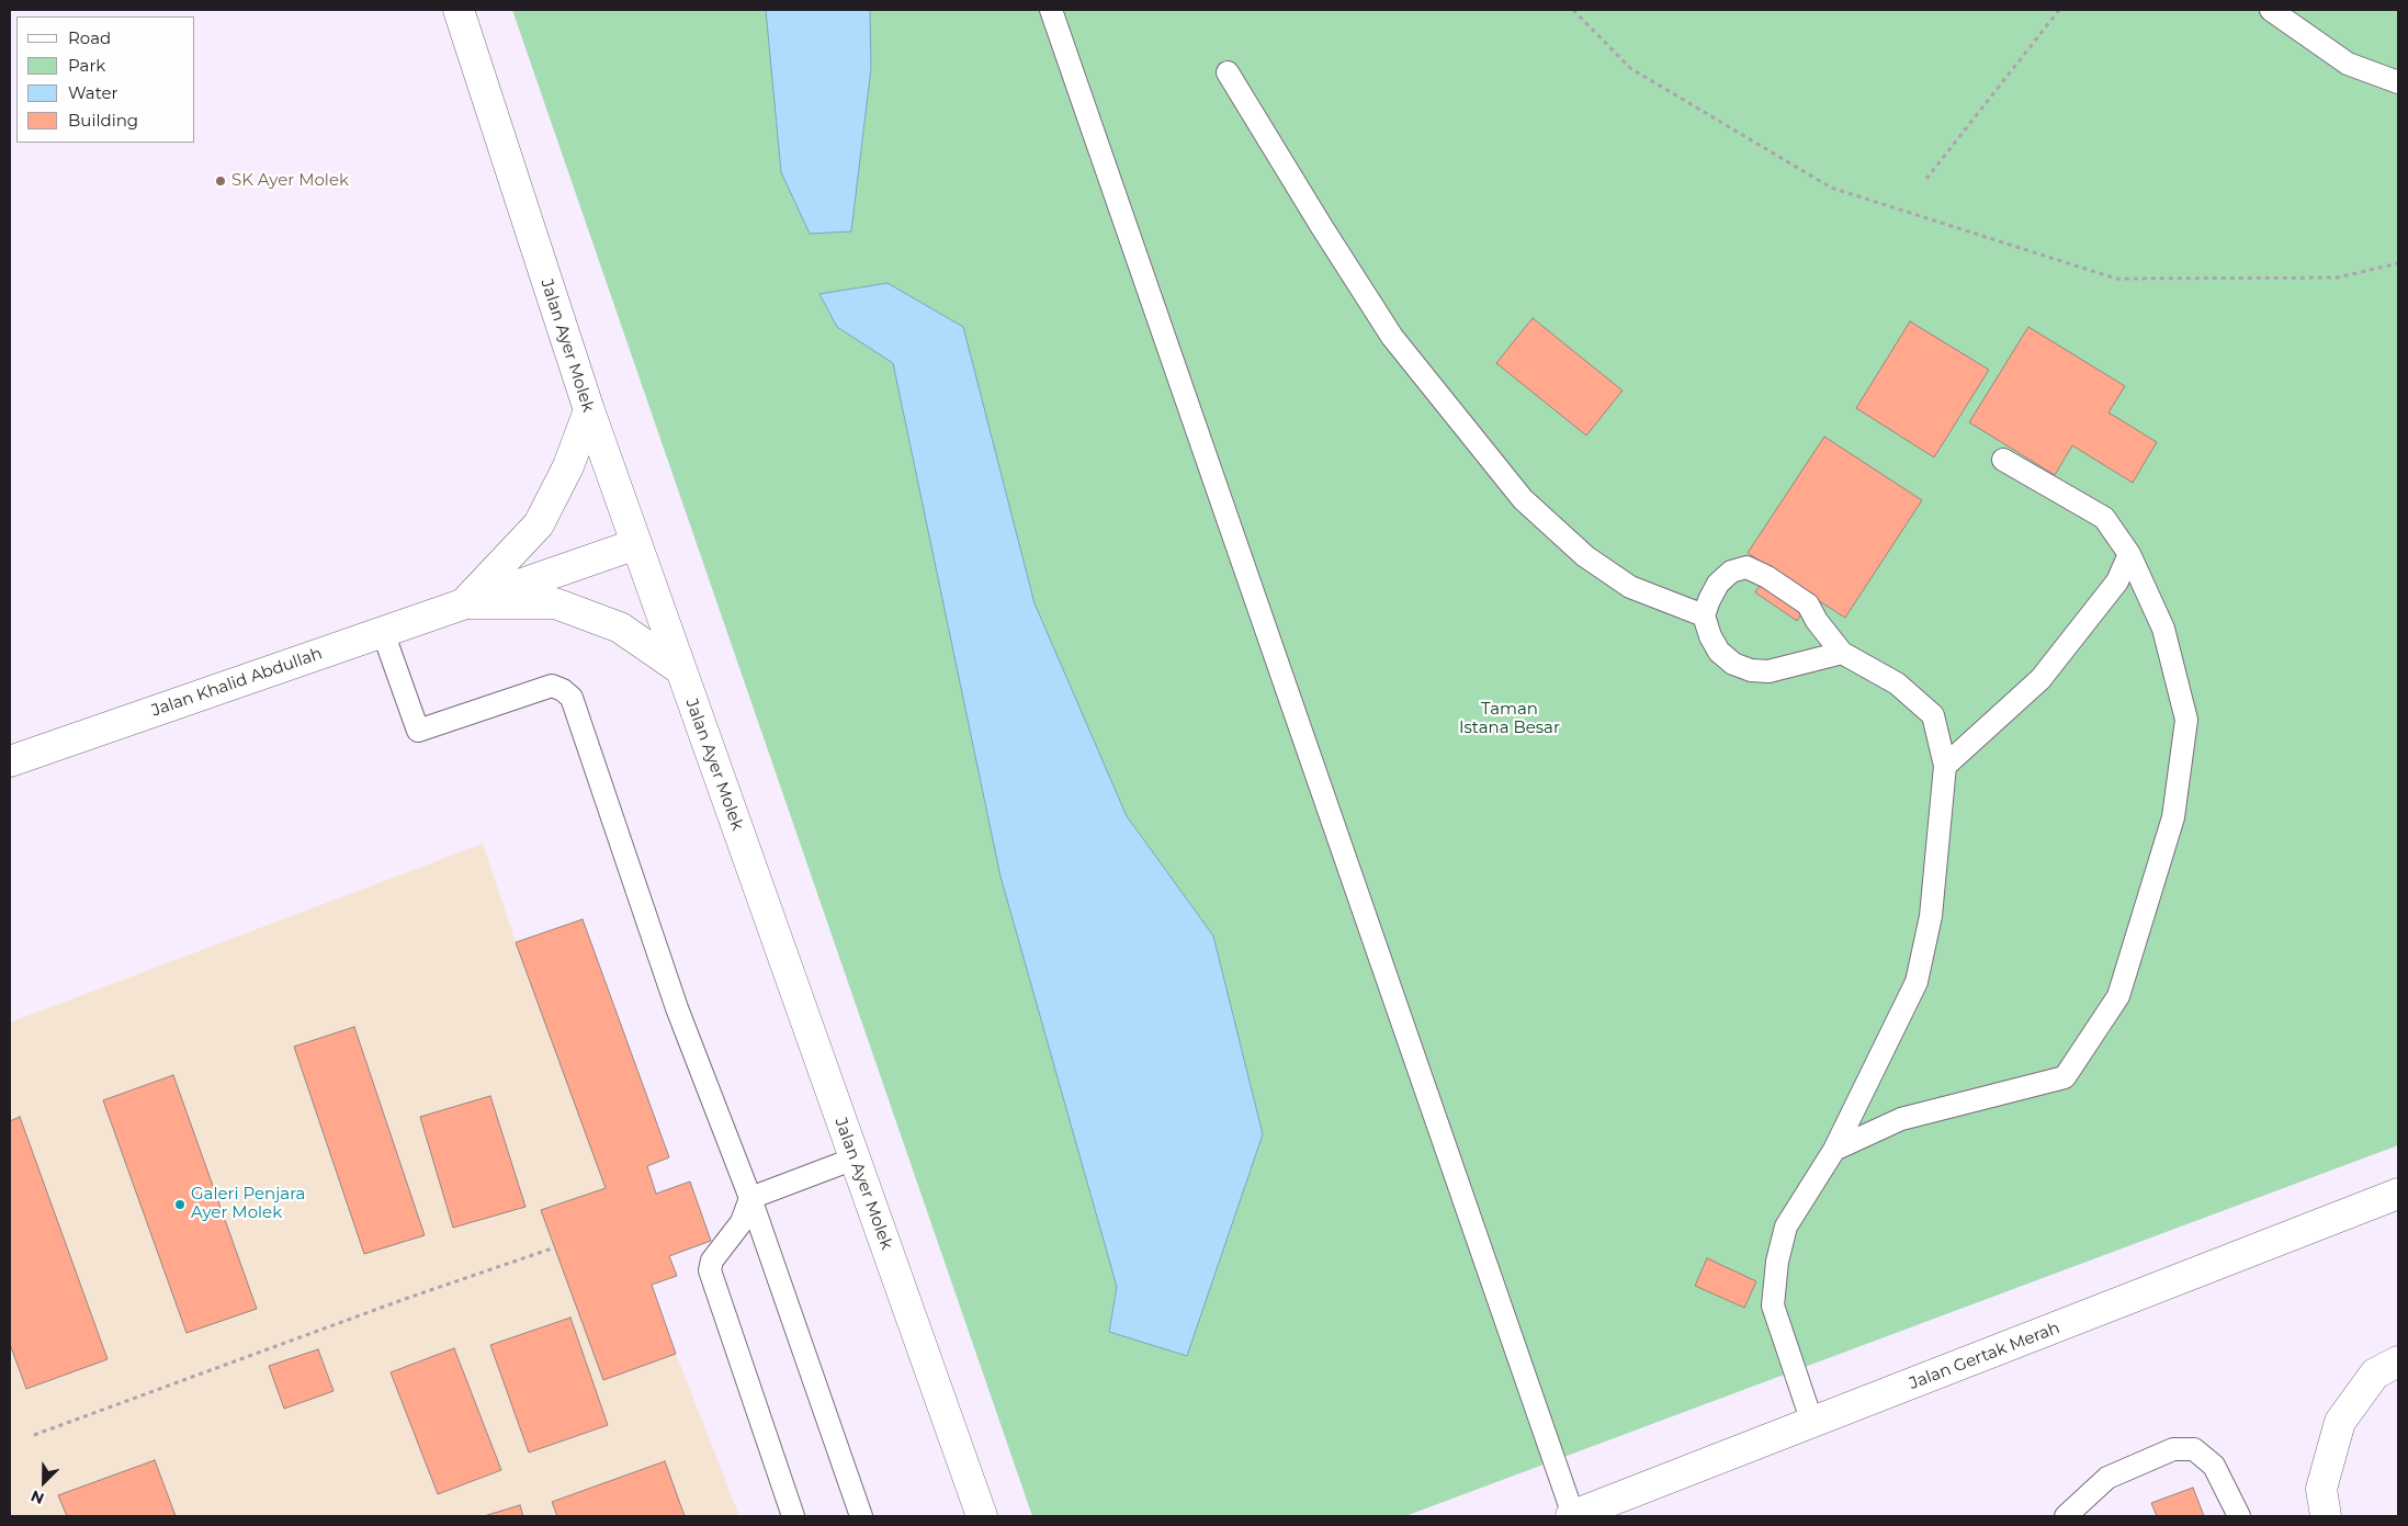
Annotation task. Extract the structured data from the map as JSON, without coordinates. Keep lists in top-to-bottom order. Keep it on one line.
{"streets":{"main road":["Jalan Ayer Molek","Jalan Khalid Abdullah","Jalan Gertak Merah"]},"crossings":[["Jalan Ayer Molek","Jalan Khalid Abdullah"]],"parks":["Taman Istana Besar"],"places":["SK Ayer Molek","Galeri Penjara Ayer Molek"],"legend":["Road","Park","Water","Building"],"north":"bottom left"}
